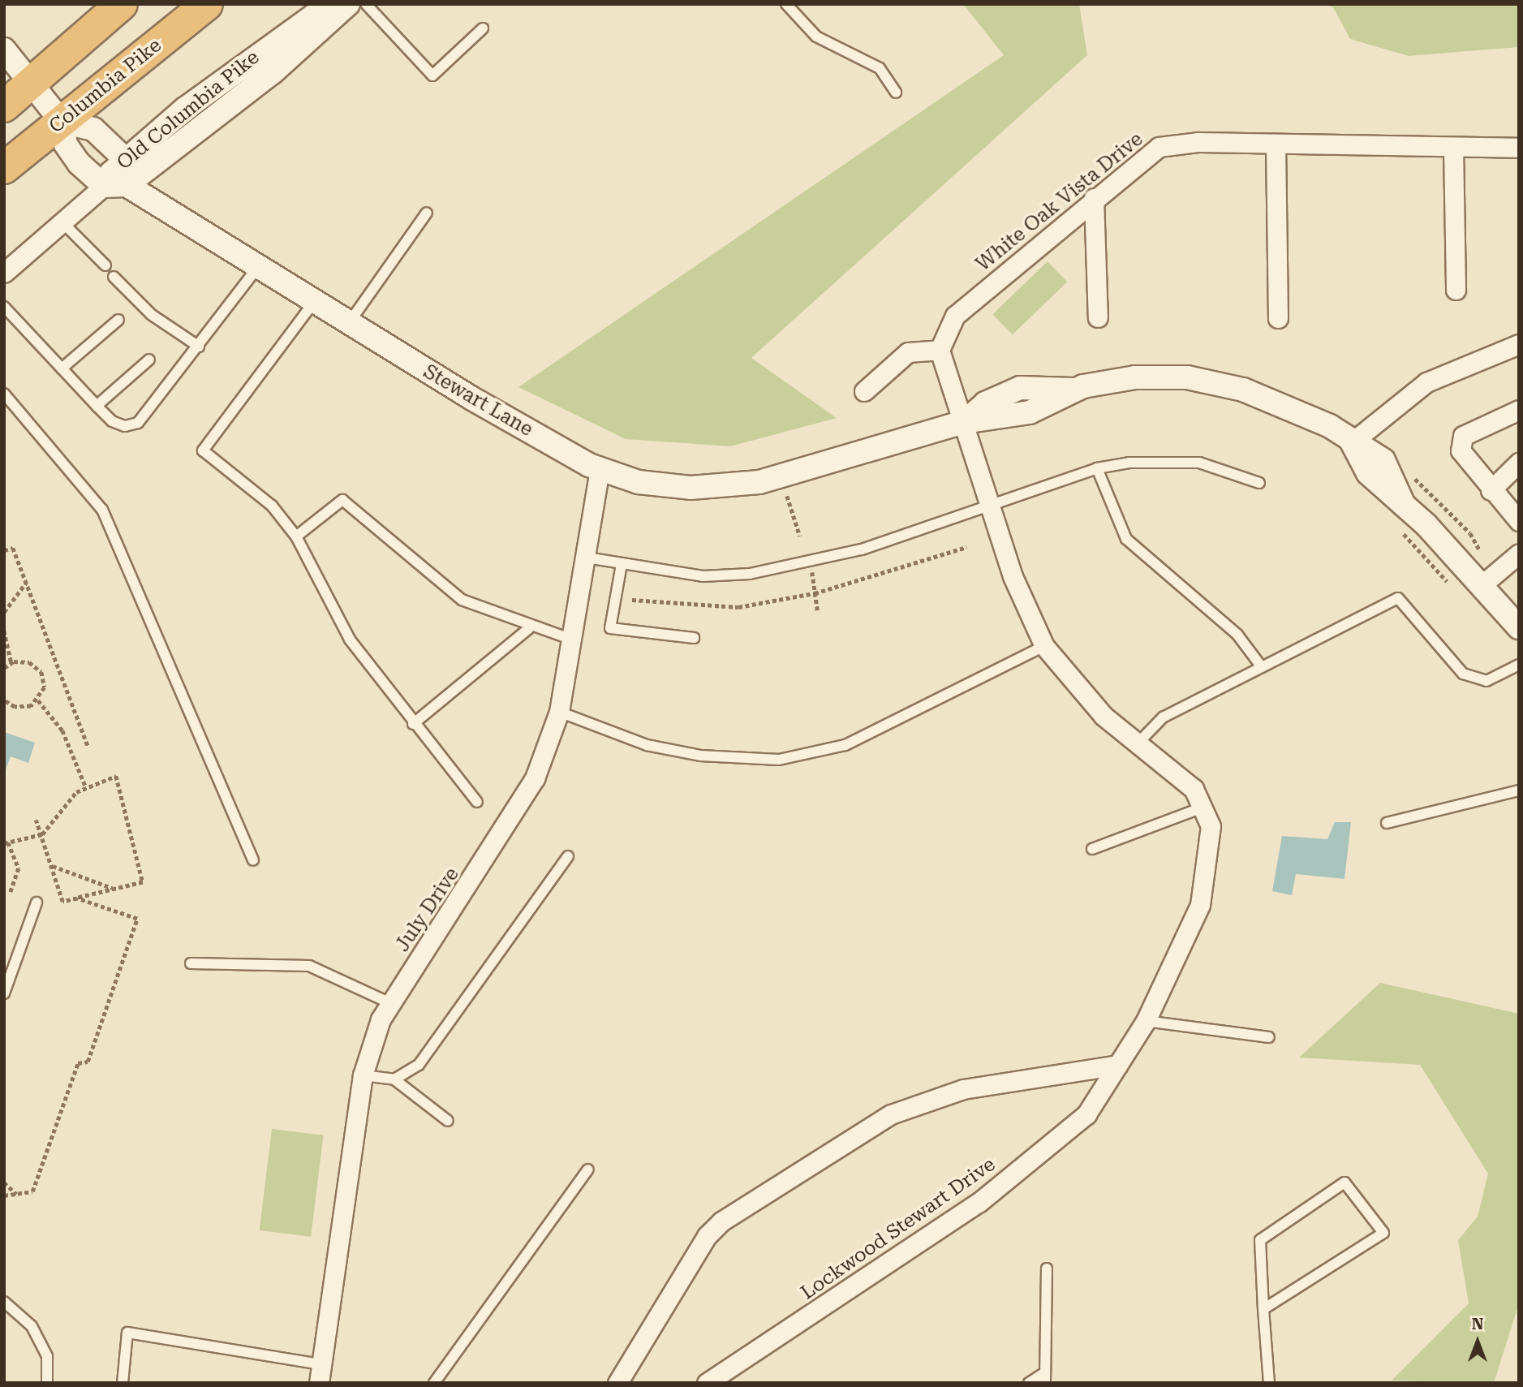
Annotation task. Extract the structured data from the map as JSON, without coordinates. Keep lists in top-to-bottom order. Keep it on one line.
{"streets":{"highway":["Columbia Pike"],"street":["Old Columbia Pike","White Oak Vista Drive","Stewart Lane","July Drive","Lockwood Stewart Drive"]},"crossings":[["Old Columbia Pike","Stewart Lane"],["Stewart Lane","July Drive"],["Stewart Lane","Lockwood Stewart Drive"]],"north":"top"}
